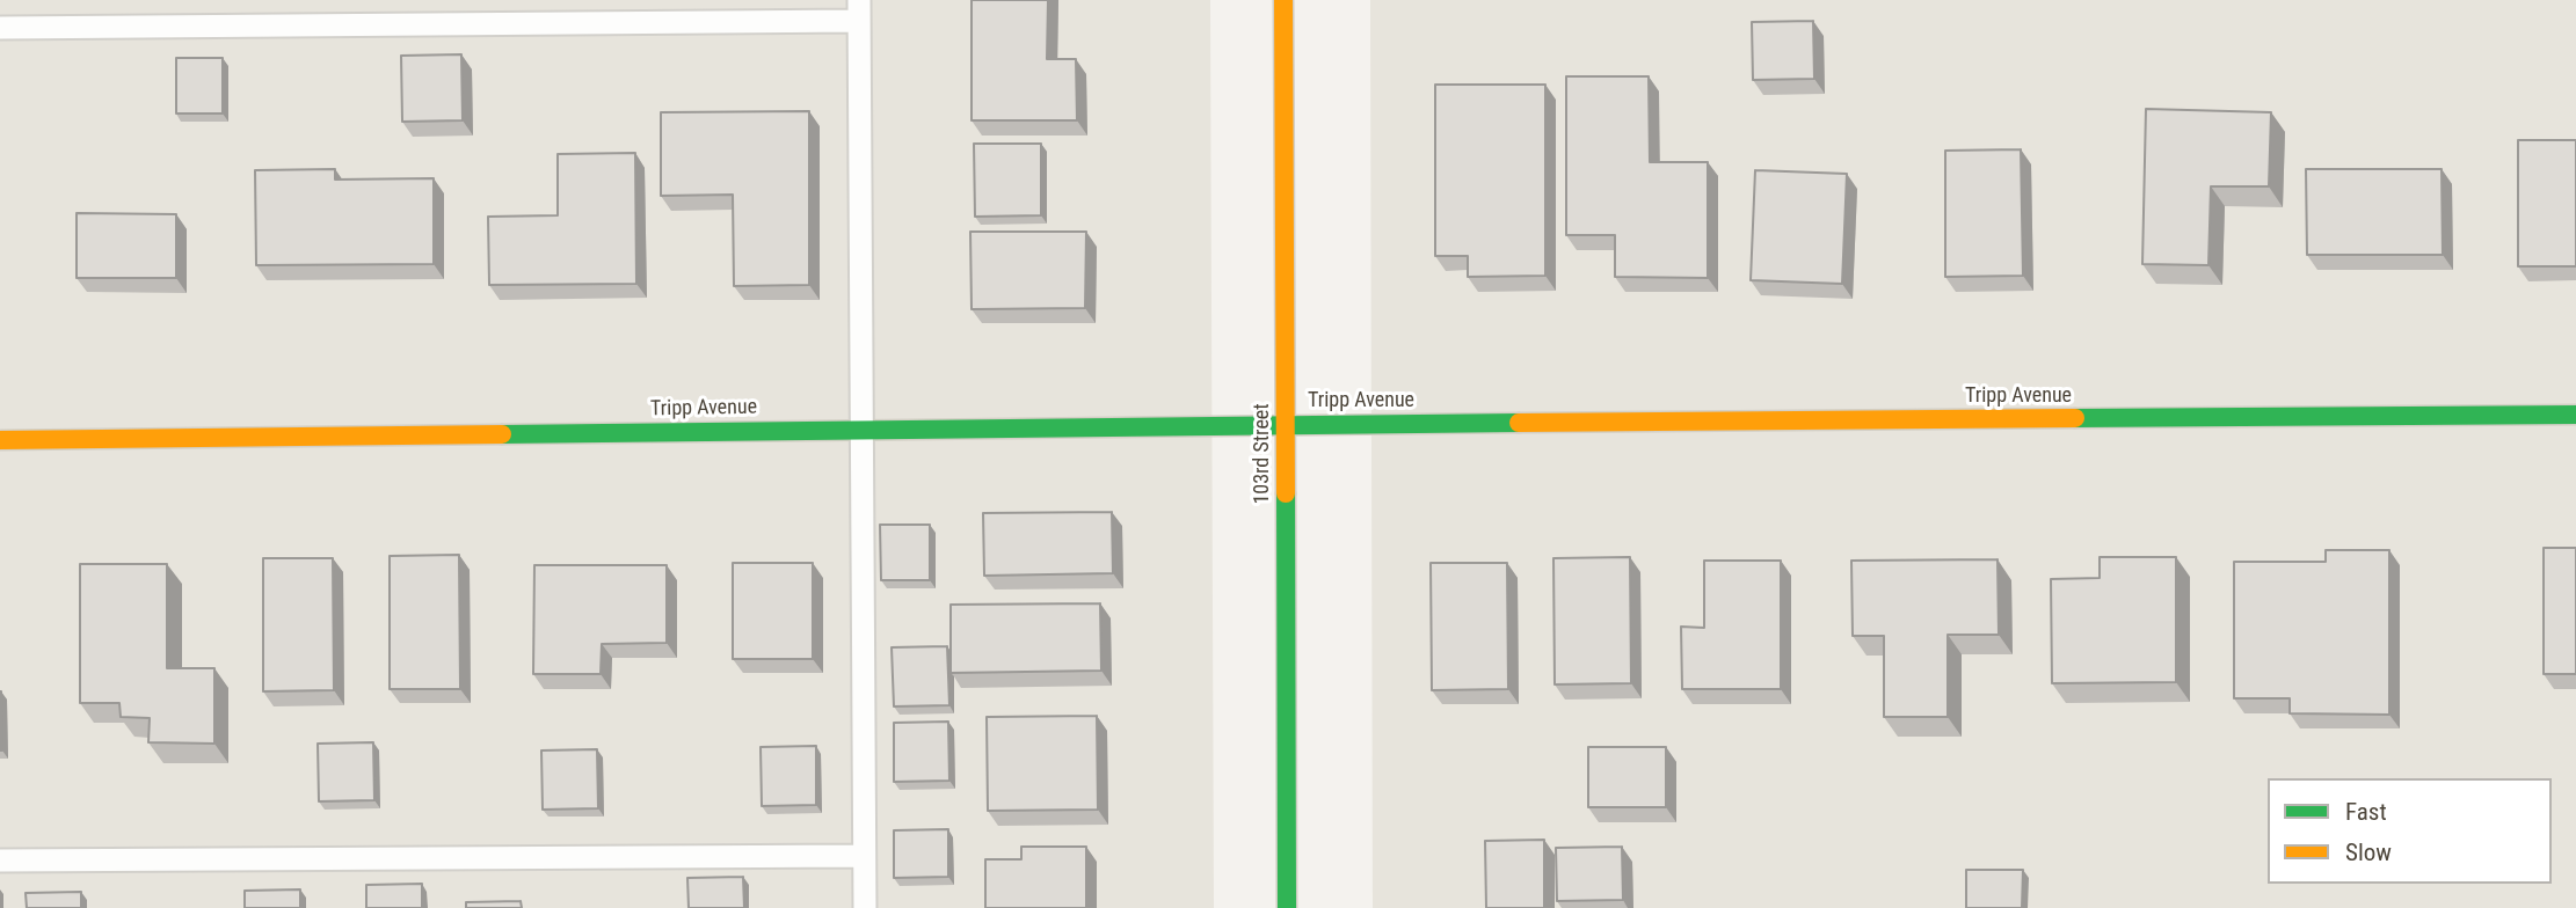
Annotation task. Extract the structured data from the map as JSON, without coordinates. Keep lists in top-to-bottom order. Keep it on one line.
{"streets":{"street":["Tripp Avenue","103rd Street"]},"crossings":[["Tripp Avenue","103rd Street"]],"legend":["Fast","Slow"]}
